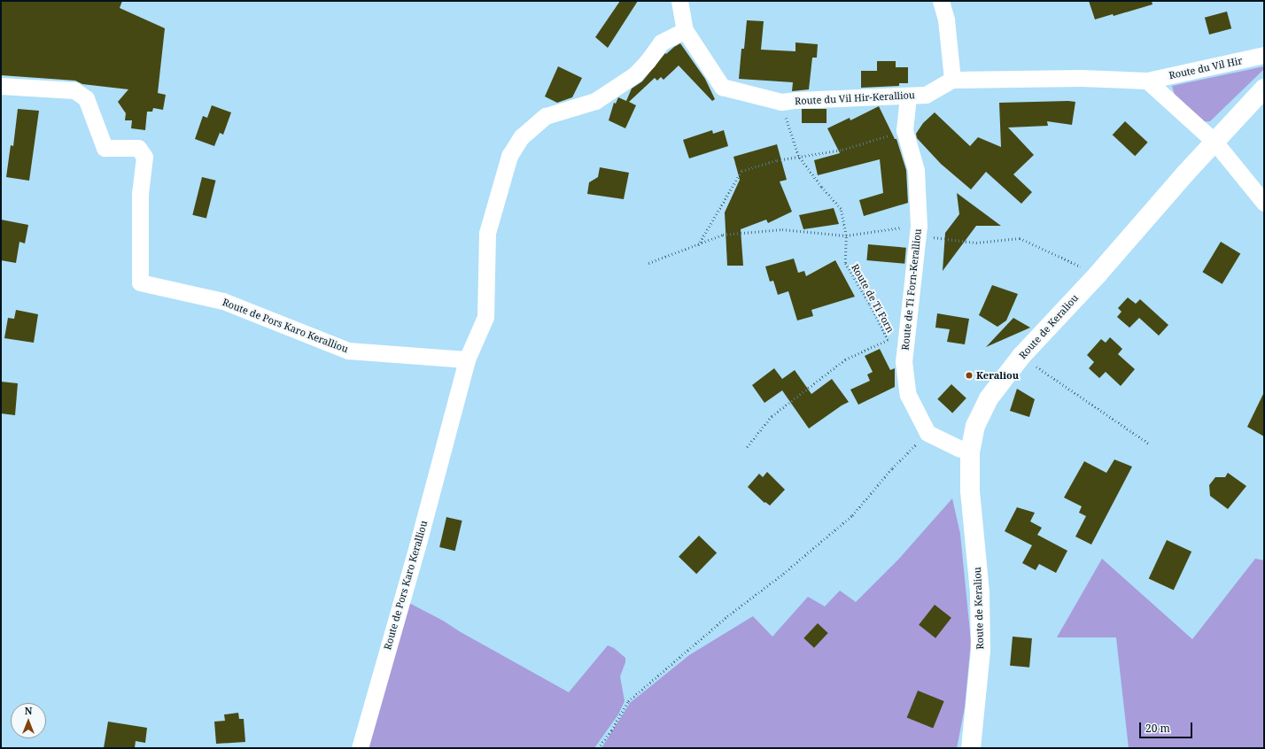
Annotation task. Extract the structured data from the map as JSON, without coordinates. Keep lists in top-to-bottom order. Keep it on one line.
{"streets":{"street":["Route du Vil Hir","Route du Vil Hir-Keralliou","Route de Ti Forn-Keralliou","Route de Pors Karo Keralliou","Route de Keraliou"],"path":["Route de Ti Forn"]},"crossings":[["Route du Vil Hir","Route du Vil Hir-Keralliou"],["Route du Vil Hir-Keralliou","Route de Ti Forn-Keralliou"],["Route du Vil Hir-Keralliou","Route de Ti Forn"],["Route du Vil Hir-Keralliou","Route de Pors Karo Keralliou"]],"places":["Keraliou"],"scale_bar":"20 m","north":"top"}
